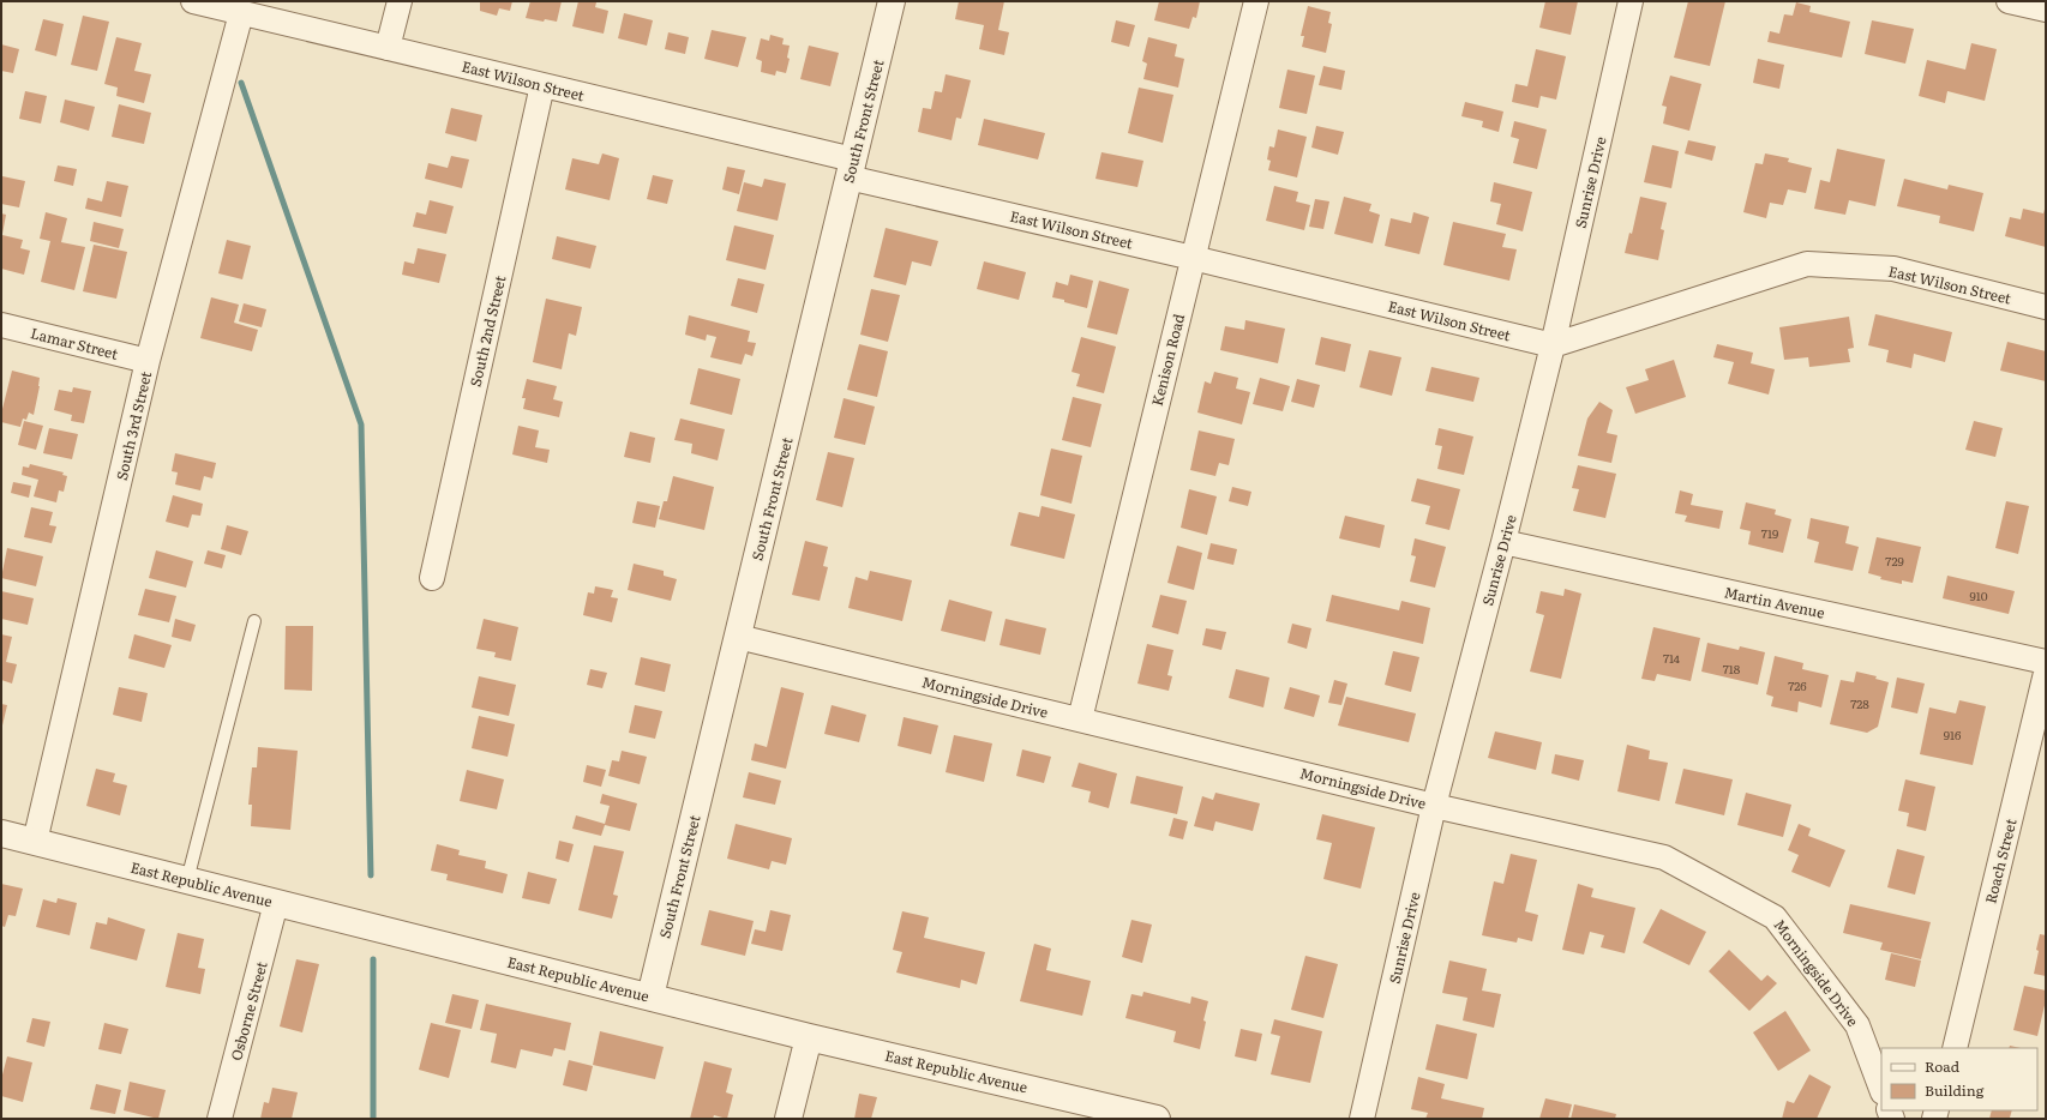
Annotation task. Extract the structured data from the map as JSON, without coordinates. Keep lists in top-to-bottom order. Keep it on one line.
{"streets":{"street":["East Wilson Street","South Front Street","Sunrise Drive","South 2nd Street","Lamar Street","Kenison Road","South 3rd Street","Martin Avenue","Morningside Drive","Roach Street","East Republic Avenue","Osborne Street"]},"crossings":[["East Wilson Street","South Front Street"],["East Wilson Street","Sunrise Drive"],["East Wilson Street","South 2nd Street"],["East Wilson Street","Kenison Road"],["East Wilson Street","South 3rd Street"],["South Front Street","Morningside Drive"],["South Front Street","East Republic Avenue"],["Sunrise Drive","Martin Avenue"],["Sunrise Drive","Morningside Drive"],["Lamar Street","South 3rd Street"],["Kenison Road","Morningside Drive"],["South 3rd Street","East Republic Avenue"],["East Republic Avenue","Osborne Street"]],"house_numbers":["719","729","910","714","718","726","728","916"],"legend":["Road","Building"]}
